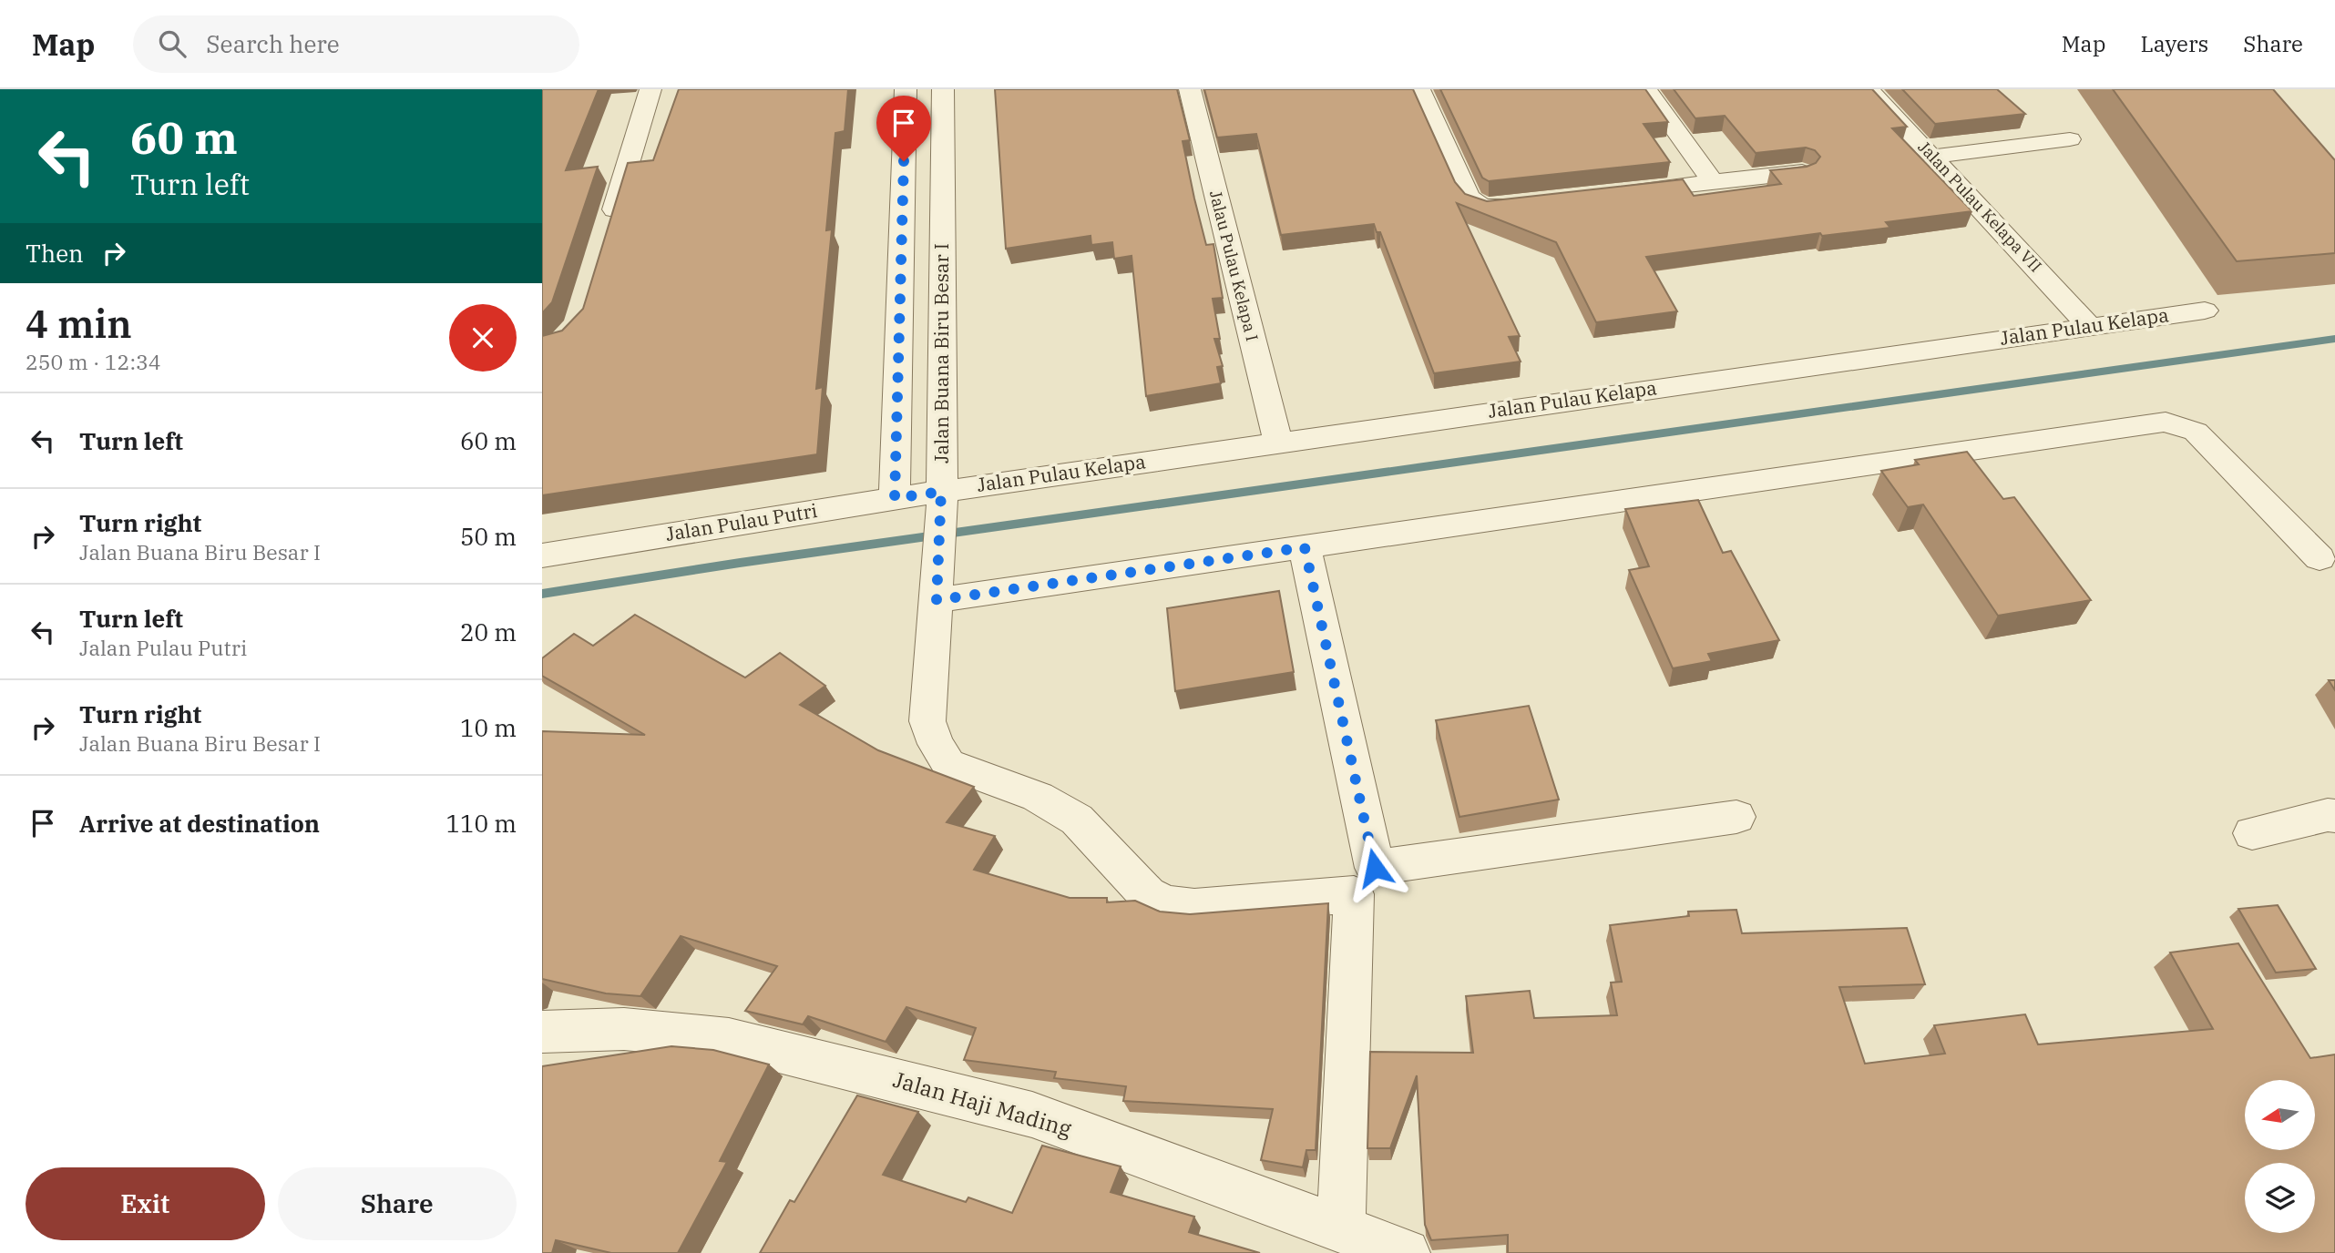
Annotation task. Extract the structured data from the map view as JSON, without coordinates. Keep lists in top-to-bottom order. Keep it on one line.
{"streets":{"street":["Jalan Pulau Kelapa VII","Jalau Pulau Kelapa I","Jalan Pulau Kelapa","Jalan Buana Biru Besar I","Jalan Pulau Putri","Jalan Haji Mading"]},"crossings":[["Jalan Pulau Kelapa VII","Jalan Pulau Kelapa"],["Jalau Pulau Kelapa I","Jalan Pulau Kelapa"],["Jalan Pulau Kelapa","Jalan Buana Biru Besar I"],["Jalan Pulau Kelapa","Jalan Pulau Putri"],["Jalan Buana Biru Besar I","Jalan Pulau Putri"],["Jalan Buana Biru Besar I","Jalan Haji Mading"]],"north":"left","page":{"header":"Map","search":"Search here","nav":["Map","Layers","Share"],"turn":["60 m","Turn left"],"then":"Then","heading":["4 min","250 m · 12:34"],"list":[{"name":"Turn left","value":"60 m"},{"name":"Turn right","note":"Jalan Buana Biru Besar I","value":"50 m"},{"name":"Turn left","note":"Jalan Pulau Putri","value":"20 m"},{"name":"Turn right","note":"Jalan Buana Biru Besar I","value":"10 m"},{"name":"Arrive at destination","value":"110 m"}],"buttons":["Exit","Share"]}}
